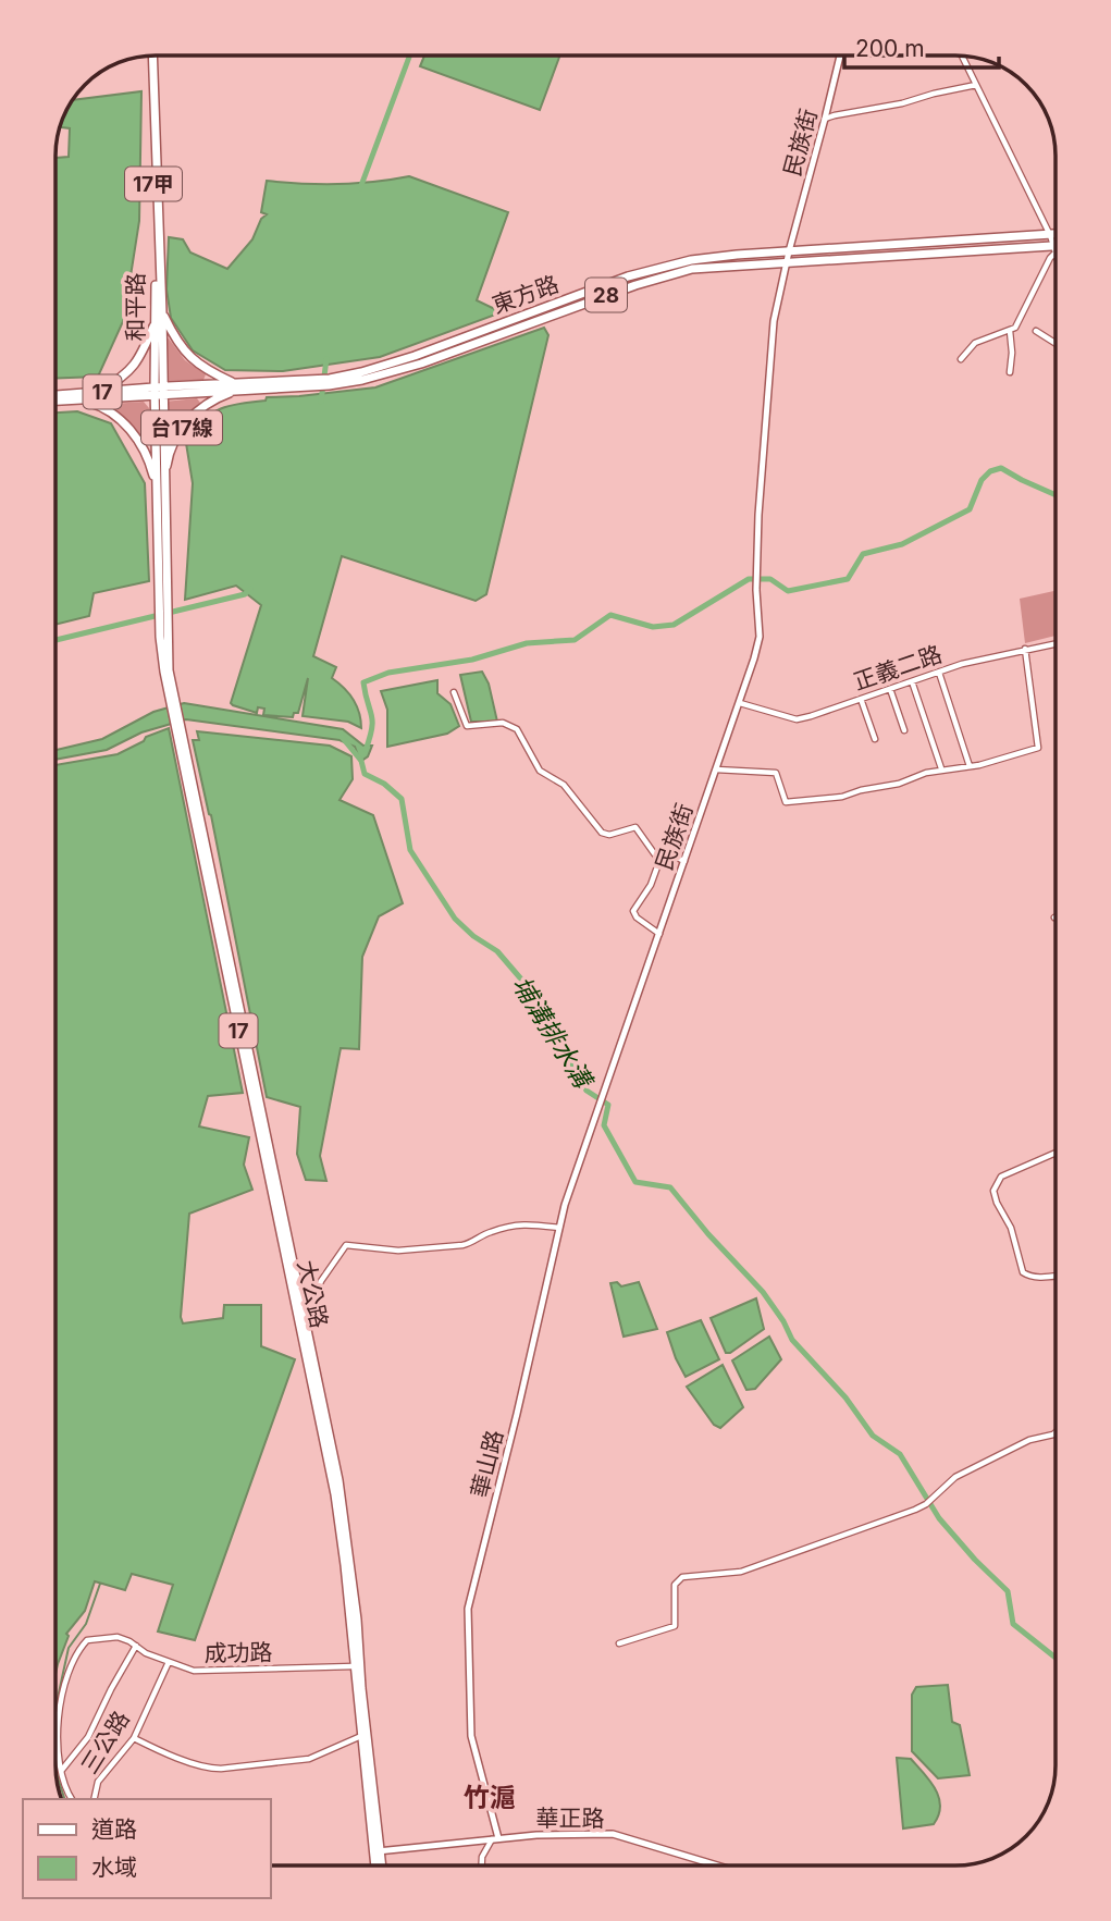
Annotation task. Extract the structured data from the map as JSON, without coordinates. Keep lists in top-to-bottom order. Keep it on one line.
{"streets":{"main road":["17甲","東方路","28","和平路","17","台17線","大公路"],"street":["民族街","正義二路","華山路","成功路","三公路","華正路"]},"crossings":[["民族街","東方路"],["民族街","正義二路"],["民族街","華山路"],["東方路","和平路"],["東方路","台17線"],["和平路","台17線"],["和平路","大公路"],["大公路","成功路"],["大公路","華正路"],["華山路","華正路"],["成功路","三公路"]],"districts":["竹滬"],"water":["埔溝排水溝"],"legend":["道路","水域"],"scale_bar":"200 m"}
